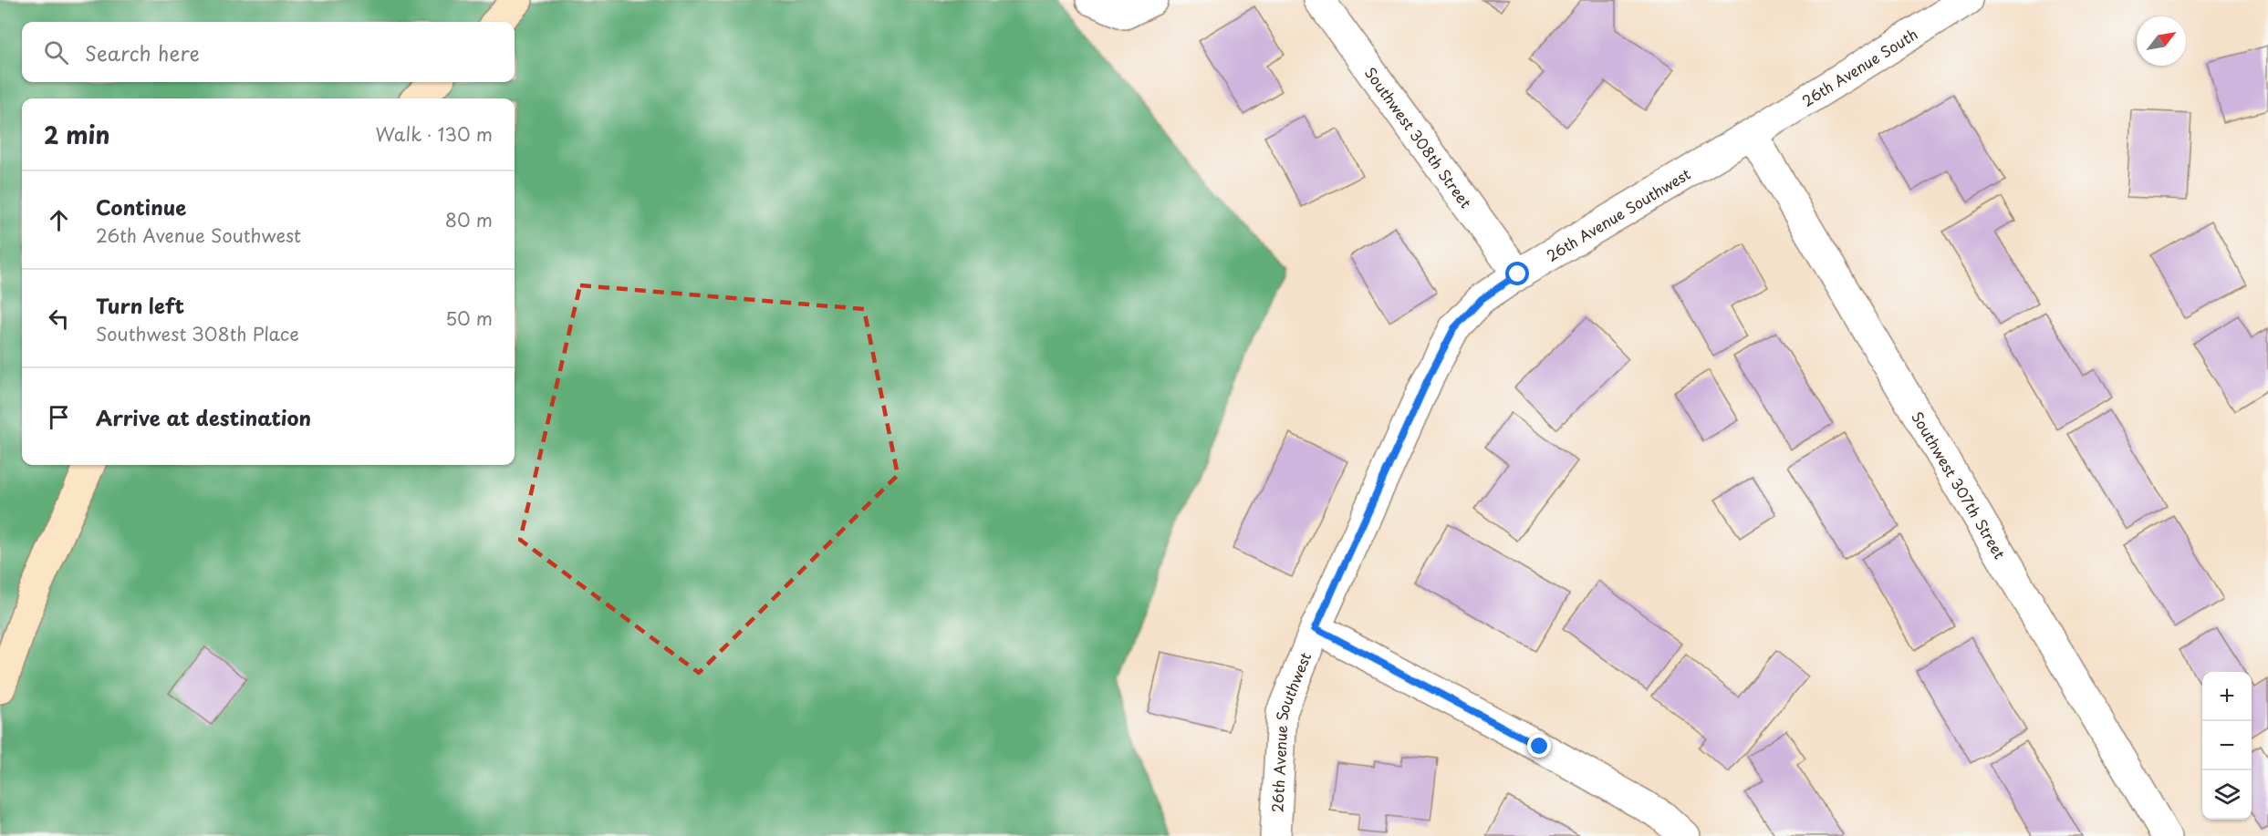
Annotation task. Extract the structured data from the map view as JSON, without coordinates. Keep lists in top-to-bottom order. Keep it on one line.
{"streets":{"street":["26th Avenue South","Southwest 308th Street","26th Avenue Southwest","Southwest 307th Street"]},"crossings":[["26th Avenue South","26th Avenue Southwest"],["26th Avenue South","Southwest 307th Street"],["Southwest 308th Street","26th Avenue Southwest"],["26th Avenue Southwest","Southwest 307th Street"]],"north":"top right","page":{"search":"Search here","heading":["2 min","Walk · 130 m"],"list":[["Continue","26th Avenue Southwest","80 m"],["Turn left","Southwest 308th Place","50 m"],"Arrive at destination"],"map_buttons":["+","−"]}}
